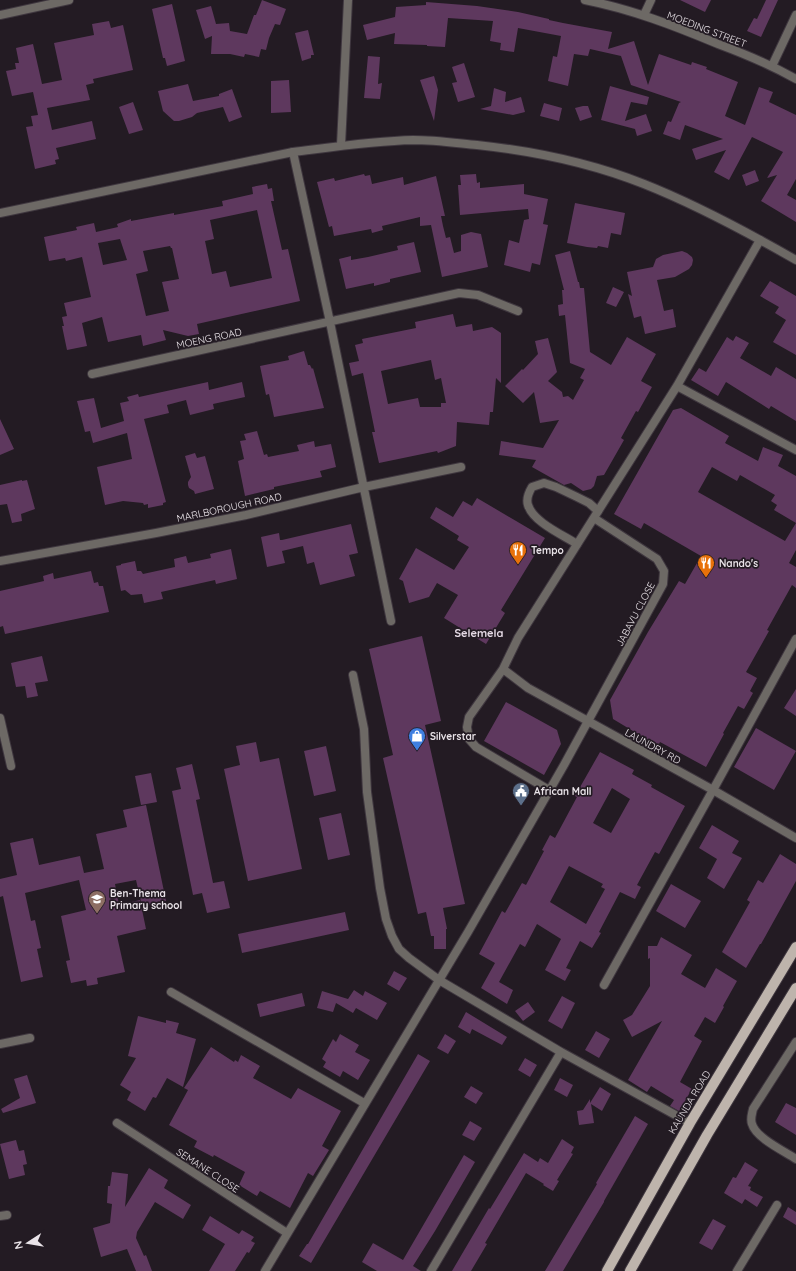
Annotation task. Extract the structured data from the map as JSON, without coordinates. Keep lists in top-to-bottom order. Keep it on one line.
{"streets":{"main road":["KAUNDA ROAD"],"street":["MOEDING STREET","MOENG ROAD","MARLBOROUGH ROAD","JABAVU CLOSE","LAUNDRY RD","SEMANE CLOSE"]},"crossings":[["JABAVU CLOSE","LAUNDRY RD"],["JABAVU CLOSE","SEMANE CLOSE"]],"districts":["Selemela"],"places":{"restaurant":["Tempo","Nando's"],"shop":["Silverstar"],"public building":["African Mall"],"school or university":["Ben-Thema Primary school"]},"north":"left"}
